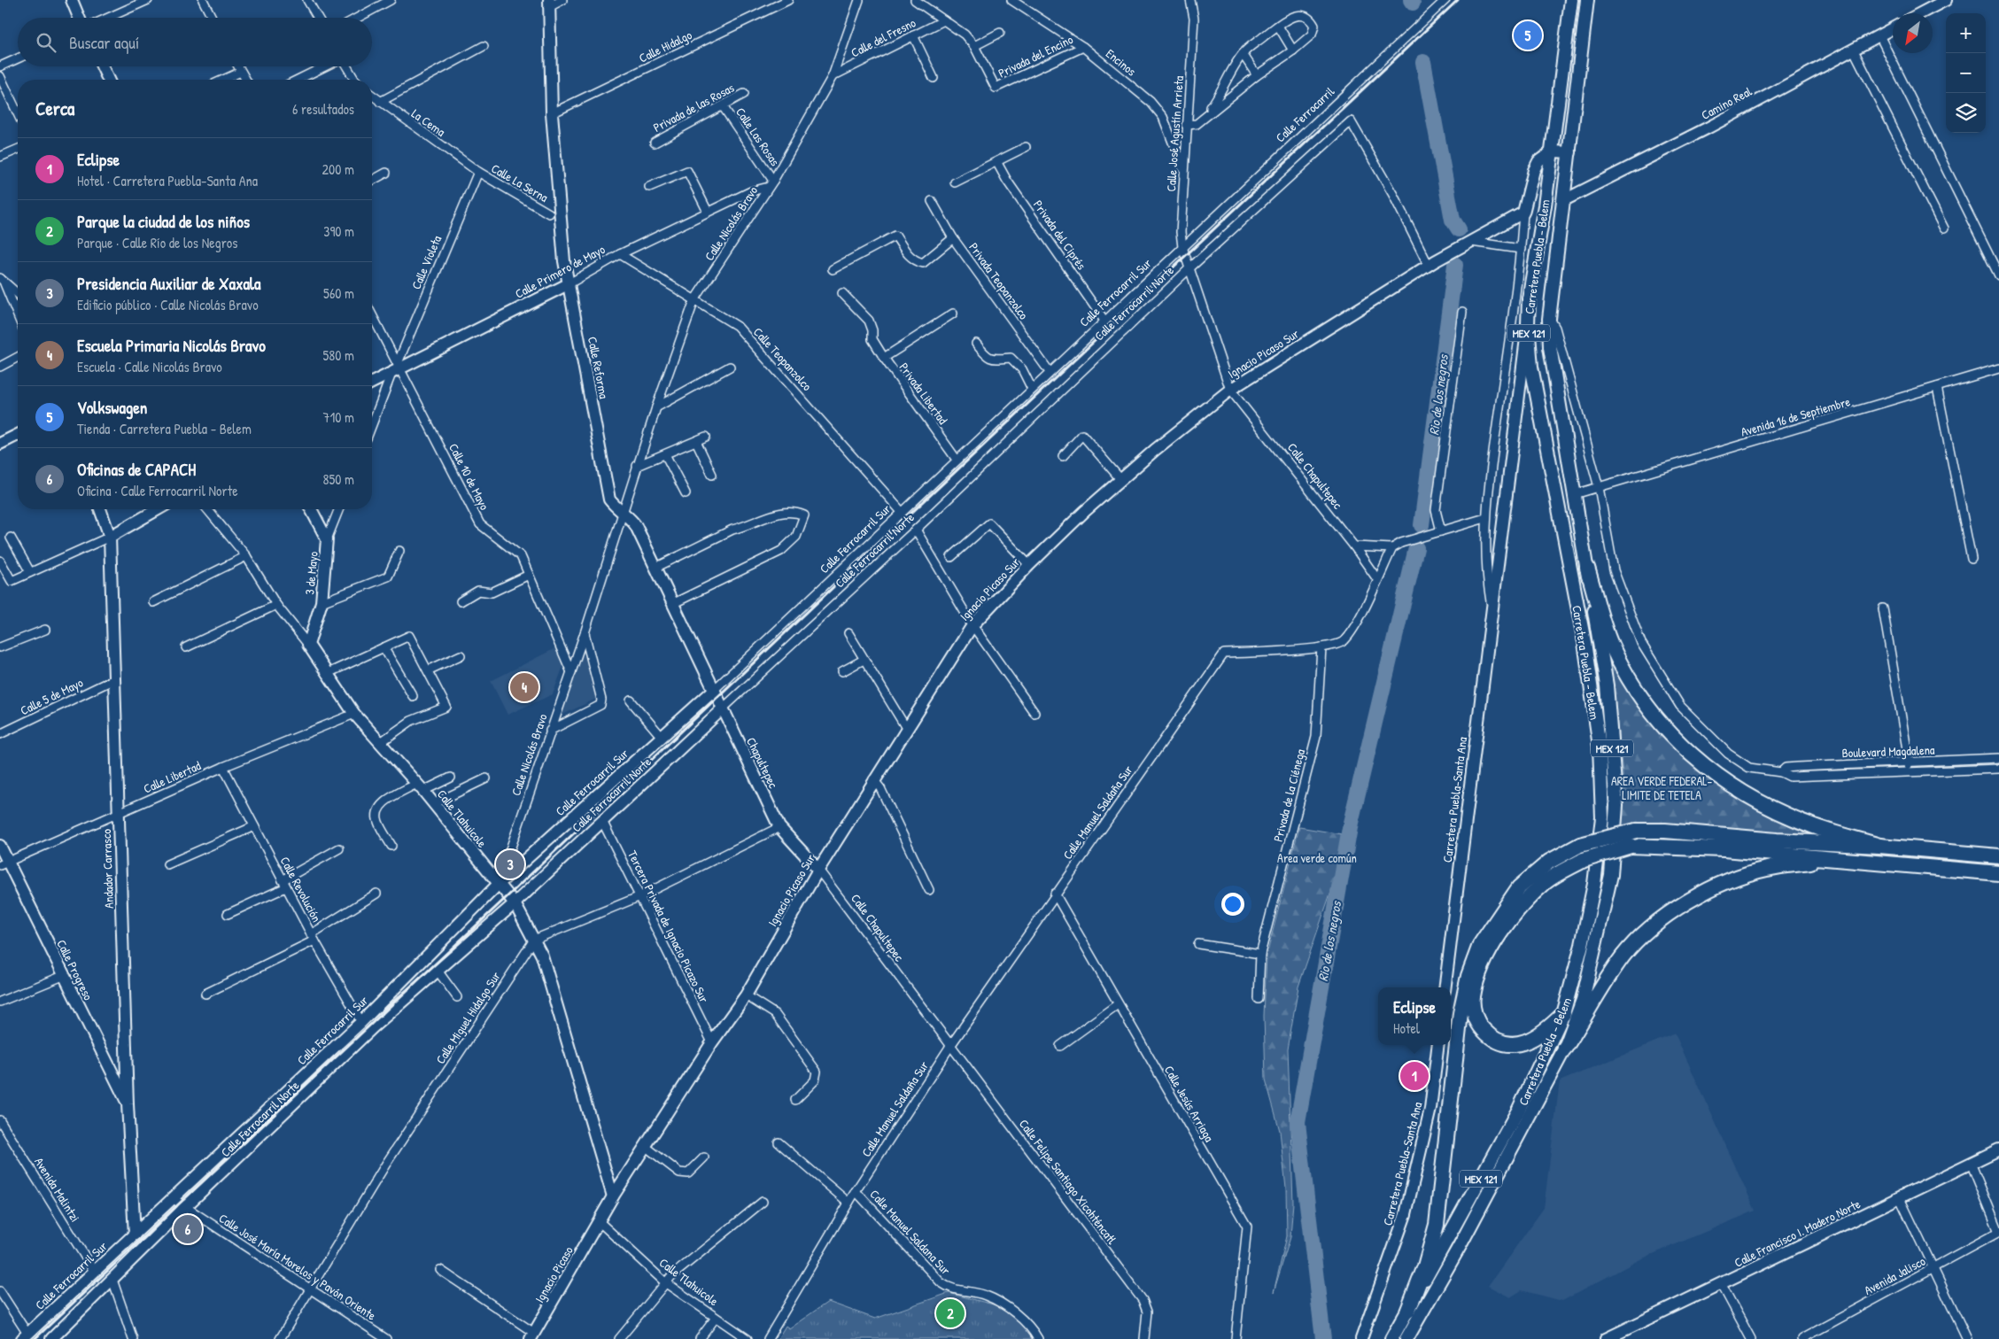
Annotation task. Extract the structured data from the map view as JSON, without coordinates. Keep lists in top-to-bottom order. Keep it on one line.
{"streets":{"main road":["Camino Real","Carretera Puebla - Belem","Calle Primero de Mayo","Calle Ferrocarril Sur","Calle Ferrocarril Norte","MEX 121","Ignacio Picaso Sur","Calle Reforma","Calle Chapultepec","3 de Mayo","Chapultepec","Carretera Puebla-Santa Ana","Calle Tlahuicole","Andador Carrasco","Calle Progreso","Calle Francisco I. Madero Norte","Ignacio Picaso"],"street":["Calle del Fresno","Calle Hidalgo","Privada del Encino","Encinos","Privada de las Rosas","Calle Ferrocarril","La Cema","Calle José Agustín Arrieta","Calle Las Rosas","Calle La Serna","Calle Nicolás Bravo","Privada del Ciprés","Calle Violeta","Privada Teopanzolco","Calle Teopanzolco","Privada Libertad","Avenida 16 de Septiembre","Calle 10 de Mayo","Calle 5 de Mayo","Boulevard Magdalena","Calle Libertad","Privada de la Ciénega","Calle Manuel Saldaña Sur","Calle Revolución","Tercera Privada de Ignacio Picazo Sur","Calle Miguel Hidalgo Sur","Calle Jesús Arriaga","Calle Felipe Santiago Xicohténcatl","Avenida Malintzi","Calle Manuel Saldana Sur","Calle José María Morelos y Pavón Oriente","Avenida Jalisco"]},"crossings":[["Calle del Fresno","Calle Nicolás Bravo"],["Calle Hidalgo","Calle Reforma"],["Privada del Encino","Encinos"],["Encinos","Calle José Agustín Arrieta"],["Camino Real","Carretera Puebla - Belem"],["Privada de las Rosas","Calle Las Rosas"],["Calle Ferrocarril","Calle José Agustín Arrieta"],["Calle Ferrocarril","Calle Ferrocarril Sur"],["La Cema","Calle La Serna"],["La Cema","Calle Violeta"],["Calle José Agustín Arrieta","Calle Ferrocarril Sur"],["Calle José Agustín Arrieta","Calle Ferrocarril Norte"],["Calle José Agustín Arrieta","Calle Chapultepec"],["Calle Las Rosas","Calle Nicolás Bravo"],["Calle Las Rosas","Calle Primero de Mayo"],["Calle La Serna","Calle Violeta"],["Calle Nicolás Bravo","Calle Primero de Mayo"],["Calle Nicolás Bravo","Calle Ferrocarril Sur"],["Calle Nicolás Bravo","Calle Teopanzolco"],["Calle Nicolás Bravo","Calle Reforma"],["Calle Nicolás Bravo","Calle 10 de Mayo"],["Calle Nicolás Bravo","Calle Tlahuicole"],["Privada del Ciprés","Calle Ferrocarril Sur"],["Carretera Puebla - Belem","Avenida 16 de Septiembre"],["Carretera Puebla - Belem","Carretera Puebla-Santa Ana"],["Calle Violeta","Calle Primero de Mayo"],["Calle Violeta","Calle 10 de Mayo"],["Calle Primero de Mayo","Calle Teopanzolco"],["Calle Primero de Mayo","Calle Reforma"],["Calle Primero de Mayo","Calle 10 de Mayo"],["Privada Teopanzolco","Calle Ferrocarril Sur"],["Calle Ferrocarril Sur","Calle Teopanzolco"],["Calle Ferrocarril Sur","Calle Reforma"],["Calle Ferrocarril Sur","Privada Libertad"],["Calle Ferrocarril Sur","Calle Tlahuicole"],["Calle Ferrocarril Sur","Andador Carrasco"],["Calle Ferrocarril Sur","Calle Revolución"],["Calle Ferrocarril Sur","Avenida Malintzi"],["Calle Ferrocarril Sur","Calle José María Morelos y Pavón Oriente"],["Calle Ferrocarril Norte","Calle Reforma"],["Calle Ferrocarril Norte","Calle Chapultepec"],["Calle Ferrocarril Norte","Chapultepec"],["Calle Ferrocarril Norte","Calle Tlahuicole"],["Calle Ferrocarril Norte","Tercera Privada de Ignacio Picazo Sur"],["Calle Ferrocarril Norte","Calle José María Morelos y Pavón Oriente"],["Ignacio Picaso Sur","Calle Chapultepec"],["Ignacio Picaso Sur","Calle Tlahuicole"],["Ignacio Picaso Sur","Tercera Privada de Ignacio Picazo Sur"],["Ignacio Picaso Sur","Ignacio Picaso"],["Calle Reforma","Chapultepec"],["Avenida 16 de Septiembre","Boulevard Magdalena"],["Calle Chapultepec","Chapultepec"],["Calle Chapultepec","Calle Manuel Saldaña Sur"],["Calle Chapultepec","Calle Felipe Santiago Xicohténcatl"],["3 de Mayo","Calle Tlahuicole"],["Calle 5 de Mayo","Andador Carrasco"],["Calle Libertad","Calle Tlahuicole"],["Calle Libertad","Andador Carrasco"],["Calle Libertad","Calle Revolución"],["Calle Libertad","Calle Progreso"],["Privada de la Ciénega","Calle Manuel Saldaña Sur"],["Calle Manuel Saldaña Sur","Calle Jesús Arriaga"],["Calle Manuel Saldaña Sur","Calle Felipe Santiago Xicohténcatl"],["Calle Manuel Saldaña Sur","Calle Manuel Saldana Sur"],["Calle Tlahuicole","Calle Miguel Hidalgo Sur"],["Calle Tlahuicole","Ignacio Picaso"],["Andador Carrasco","Calle Progreso"],["Calle Miguel Hidalgo Sur","Calle José María Morelos y Pavón Oriente"]],"water":["Rio de los negros"],"parks":["AREA VERDE FEDERAL- LIMITE DE TETELA","Area verde común"],"north":"bottom left","page":{"map_buttons":["+","−"],"search":"Buscar aquí","pins":["5","4","3","1","6","2"],"heading":["Cerca","6 resultados"],"list":[{"mark":"1","name":"Eclipse","note":"Hotel · Carretera Puebla-Santa Ana","value":"200 m"},{"mark":"2","name":"Parque la ciudad de los niños","note":"Parque · Calle Río de los Negros","value":"390 m"},{"mark":"3","name":"Presidencia Auxiliar de Xaxala","note":"Edificio público · Calle Nicolás Bravo","value":"560 m"},{"mark":"4","name":"Escuela Primaria Nicolás Bravo","note":"Escuela · Calle Nicolás Bravo","value":"580 m"},{"mark":"5","name":"Volkswagen","note":"Tienda · Carretera Puebla - Belem","value":"710 m"},{"mark":"6","name":"Oficinas de CAPACH","note":"Oficina · Calle Ferrocarril Norte","value":"850 m"}],"popup":["Eclipse","Hotel"]}}
